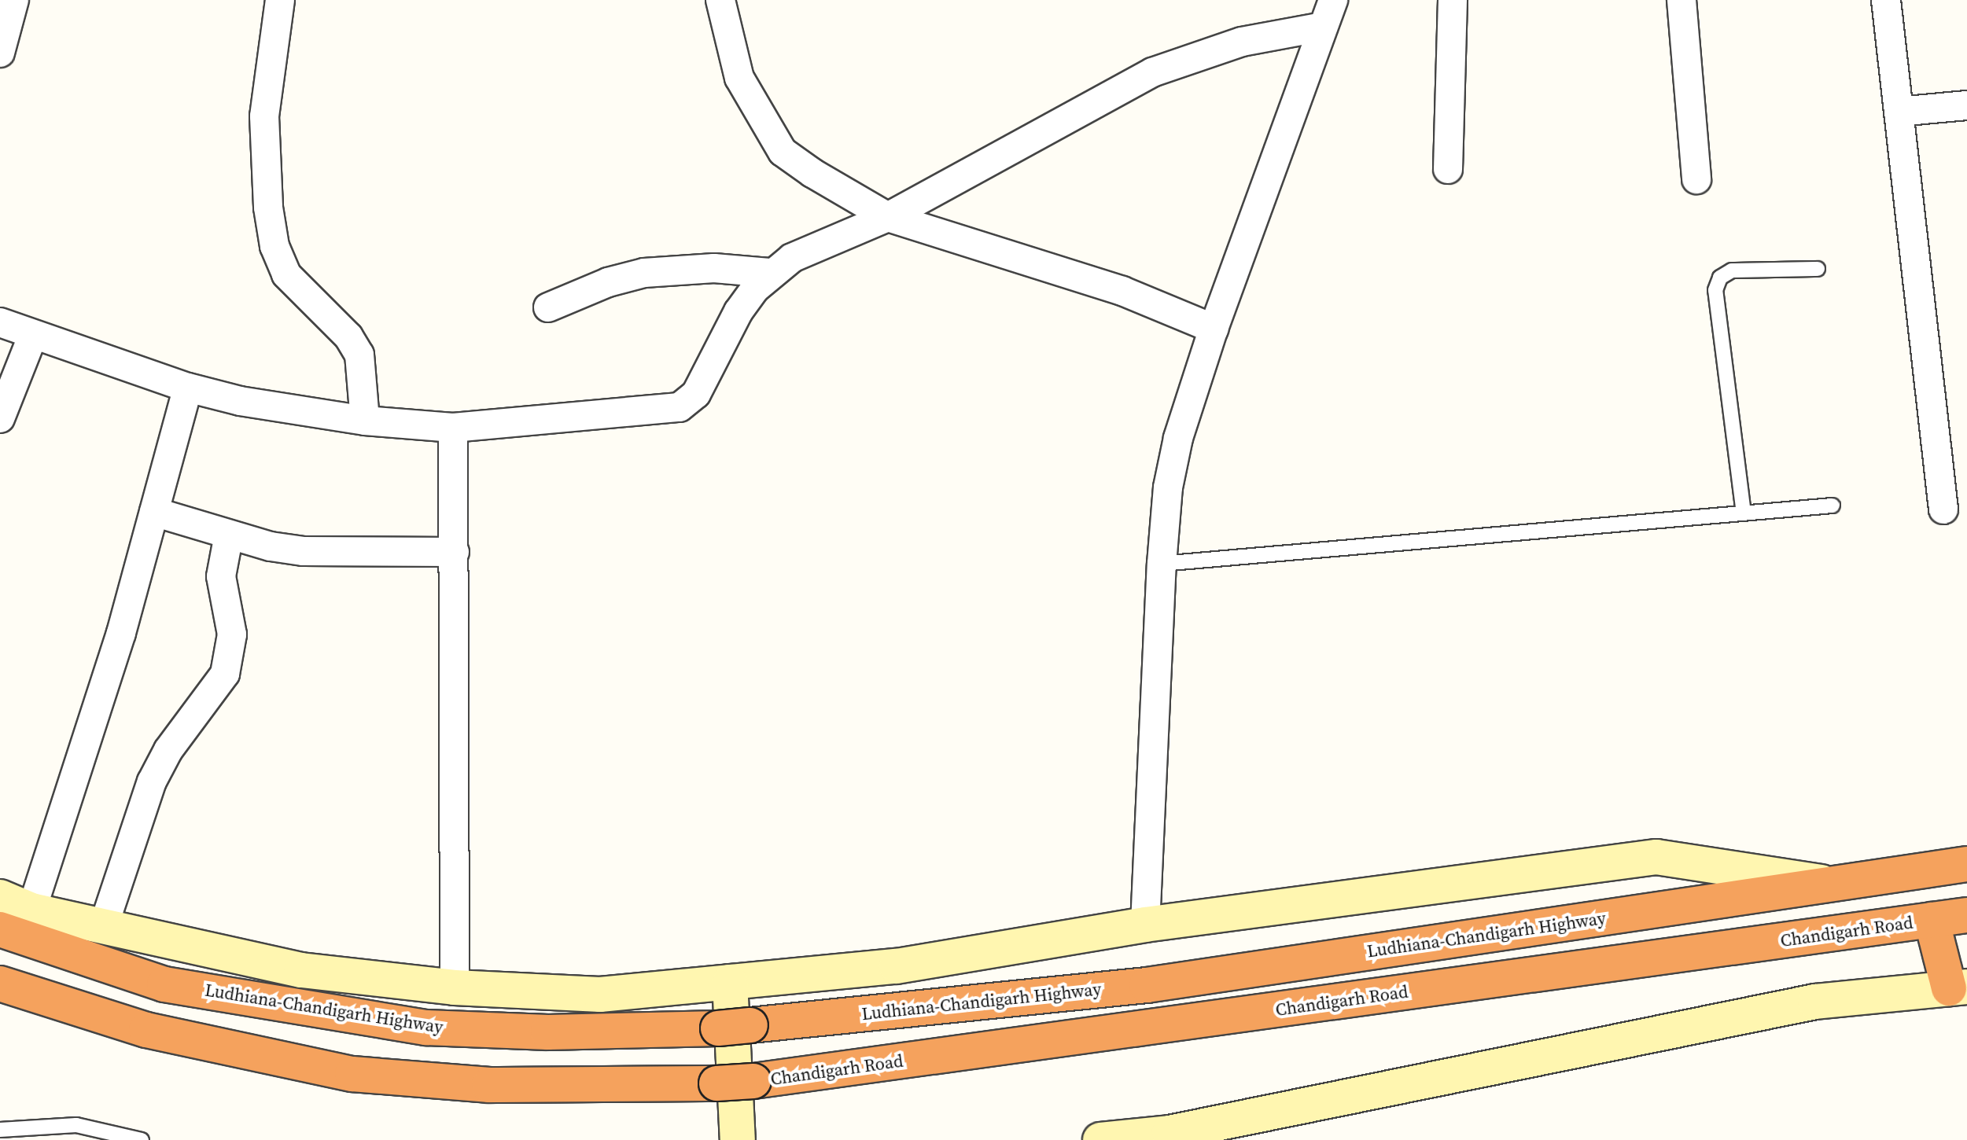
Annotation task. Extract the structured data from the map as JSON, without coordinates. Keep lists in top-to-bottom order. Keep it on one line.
{"streets":{"highway":["Chandigarh Road","Ludhiana-Chandigarh Highway"]}}
